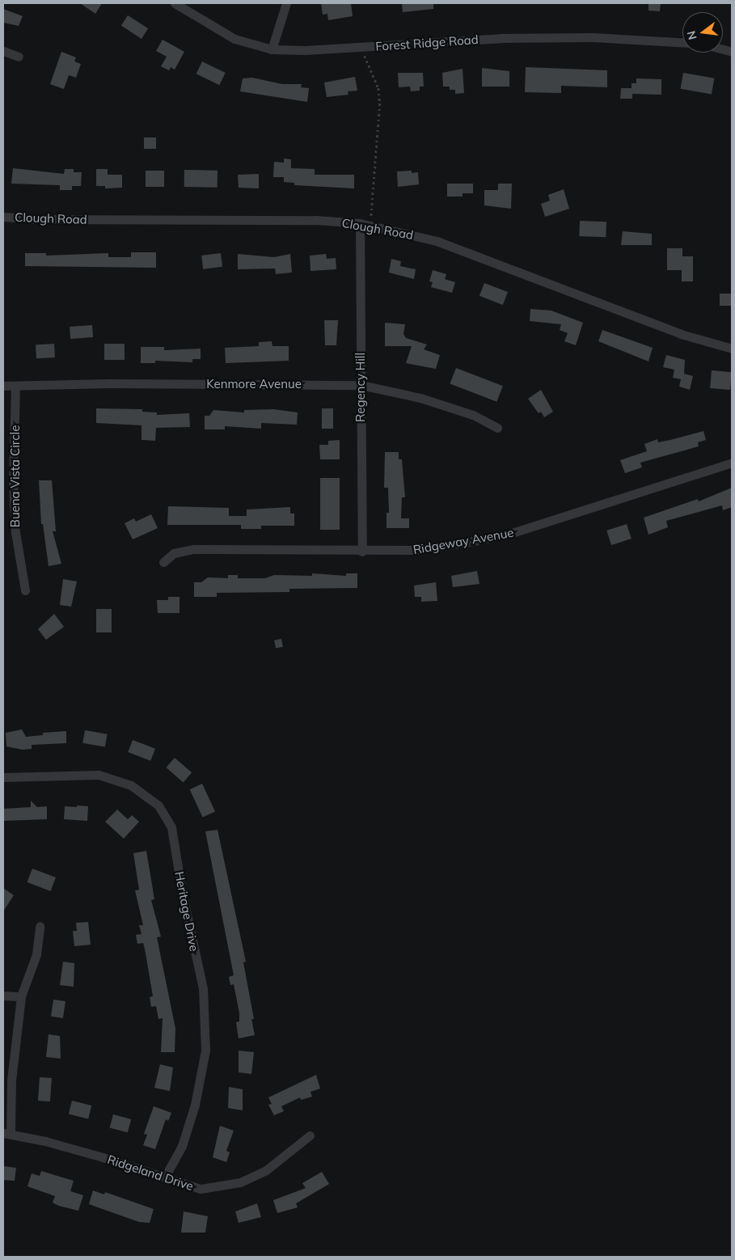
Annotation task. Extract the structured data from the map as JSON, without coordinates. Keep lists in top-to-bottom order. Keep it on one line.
{"streets":{"street":["Forest Ridge Road","Clough Road","Kenmore Avenue","Regency Hill","Buena Vista Circle","Ridgeway Avenue","Heritage Drive","Ridgeland Drive"]},"crossings":[["Clough Road","Regency Hill"],["Kenmore Avenue","Regency Hill"],["Kenmore Avenue","Buena Vista Circle"],["Regency Hill","Ridgeway Avenue"],["Heritage Drive","Ridgeland Drive"]],"north":"left"}
